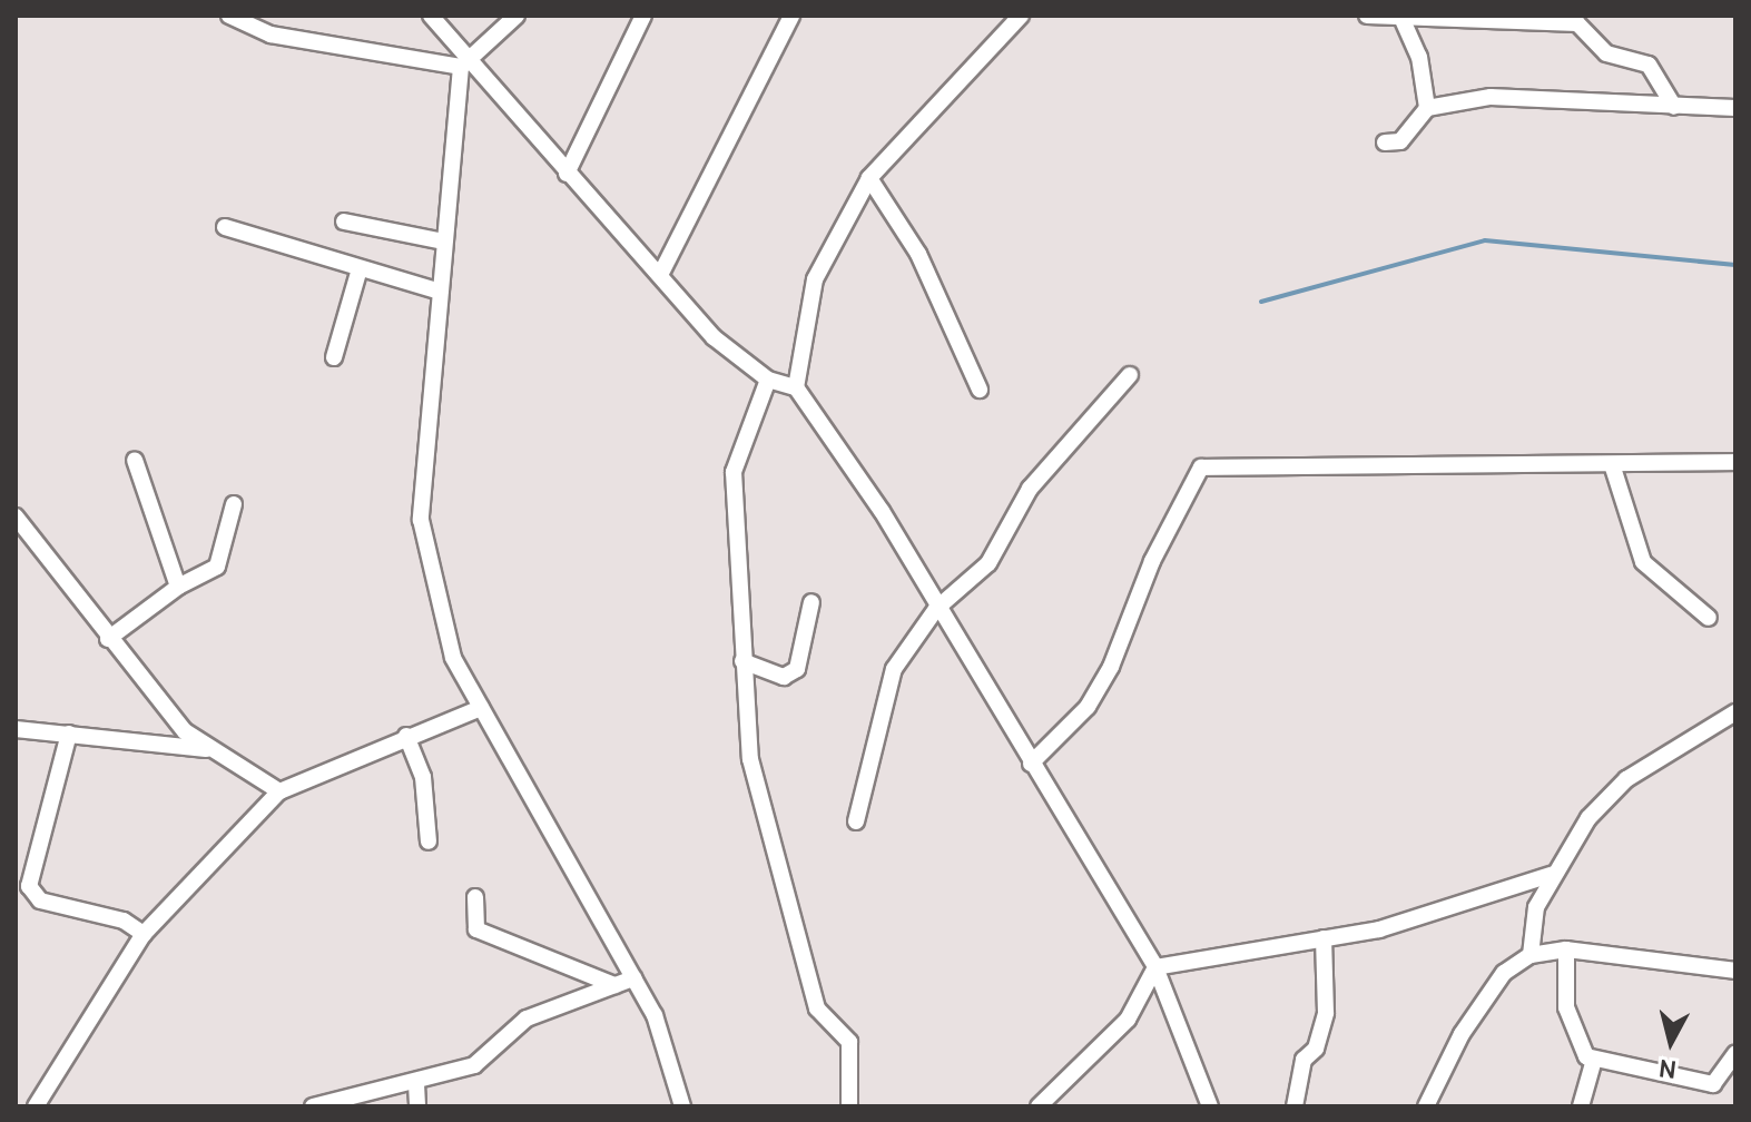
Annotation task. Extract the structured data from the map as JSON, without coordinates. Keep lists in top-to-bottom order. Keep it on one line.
{"north":"bottom"}
